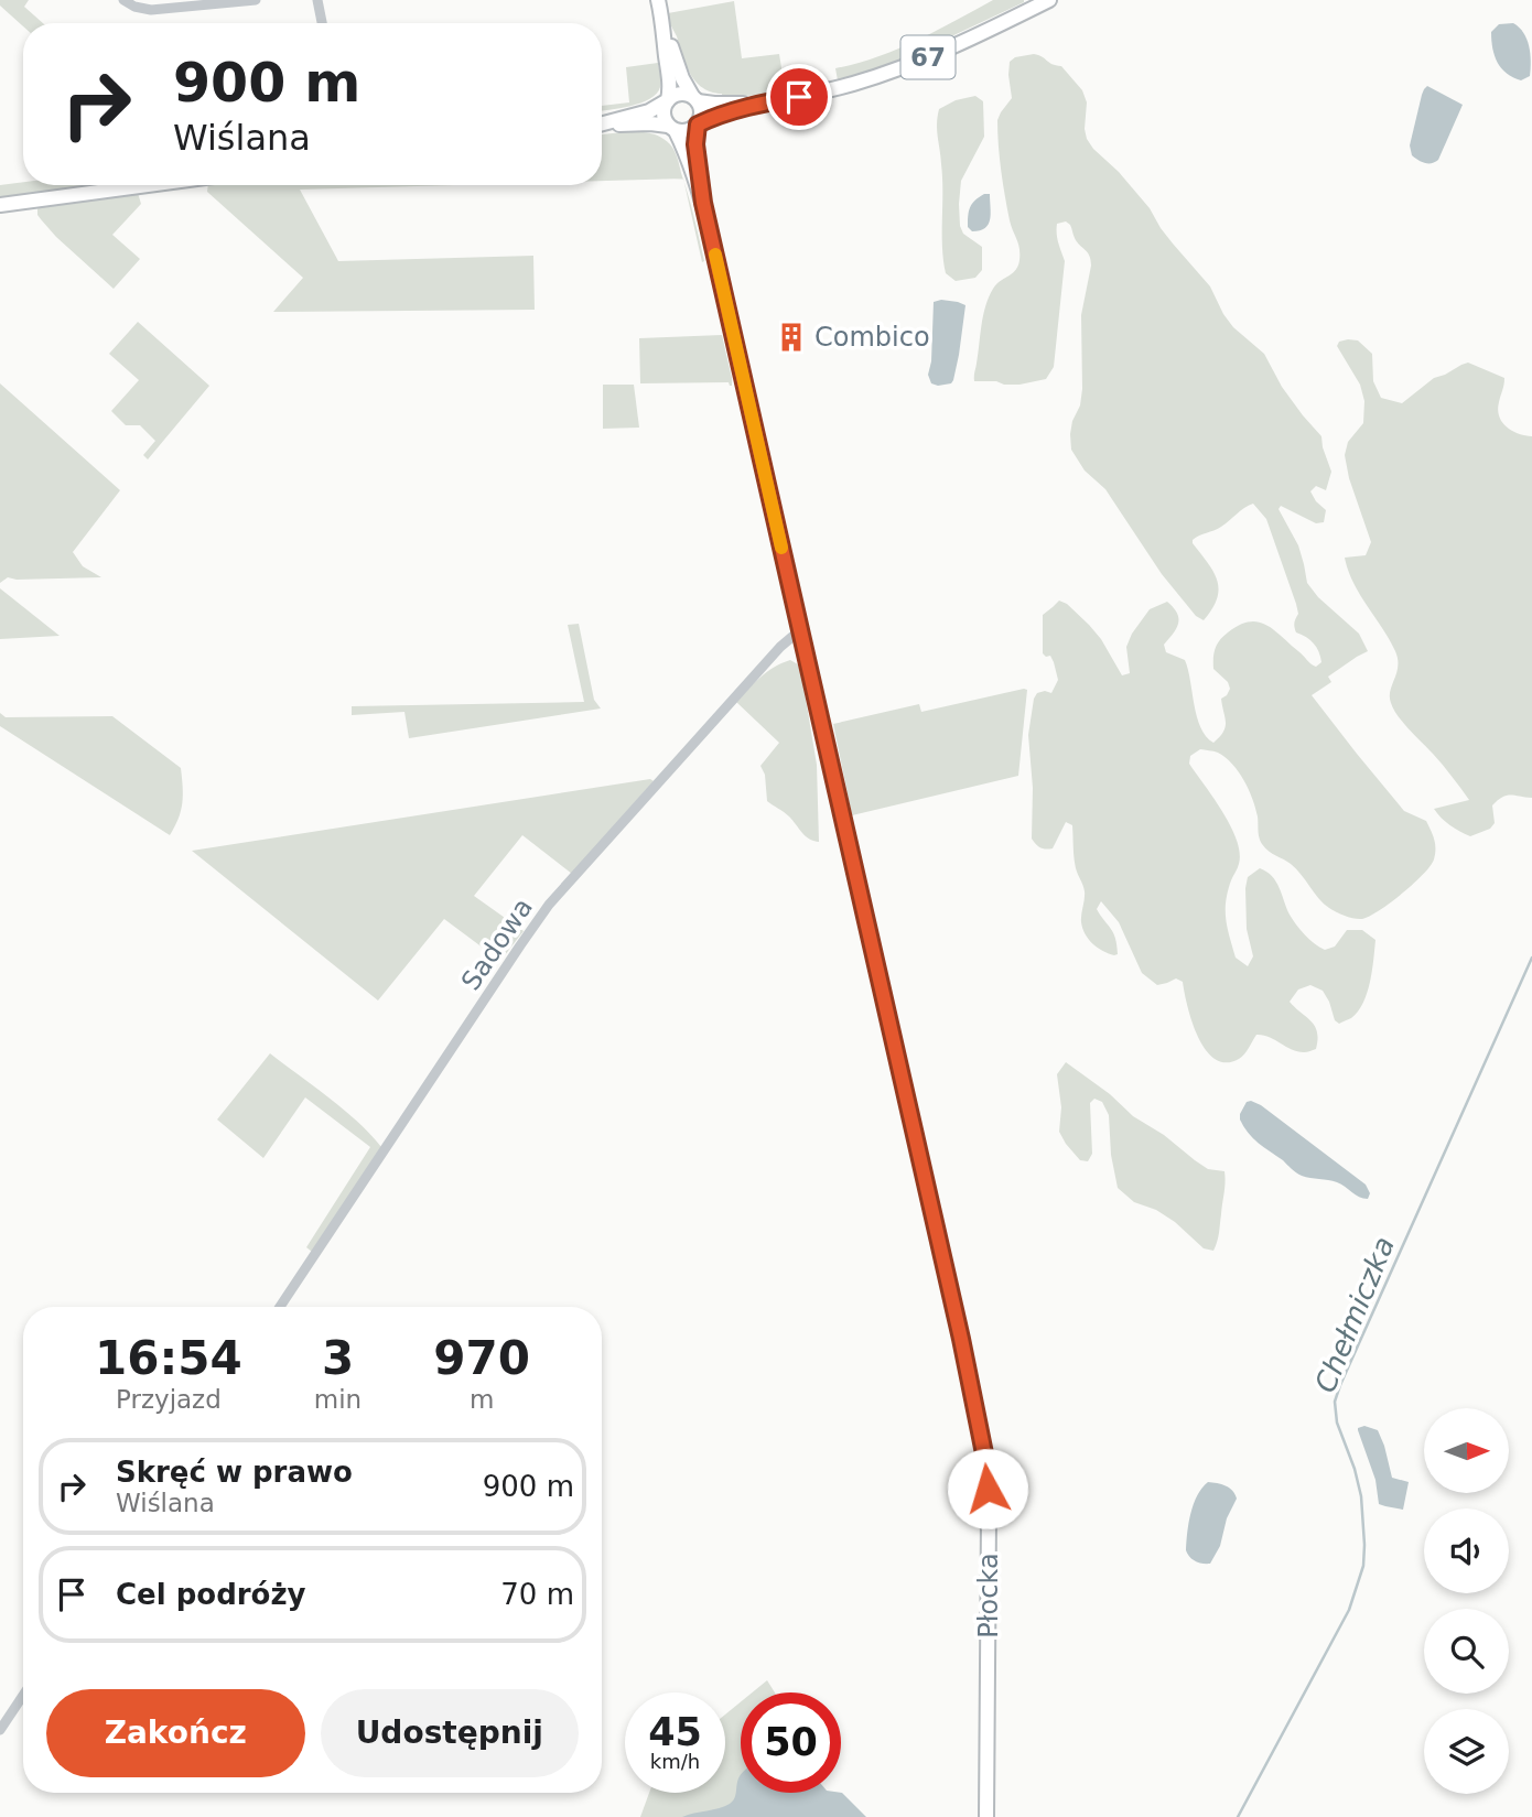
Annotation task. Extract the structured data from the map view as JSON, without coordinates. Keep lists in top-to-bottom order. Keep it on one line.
{"streets":{"main road":["67","Płocka"],"street":["Sadowa"]},"crossings":[["67","Płocka"],["Sadowa","Płocka"]],"water":["Chełmiczka"],"places":{"building":["Combico"]},"north":"right","page":{"turn":["900 m","Wiślana"],"eta":["16:54","Przyjazd","3","min","970","m"],"list":[{"name":"Skręć w prawo","note":"Wiślana","value":"900 m"},{"name":"Cel podróży","value":"70 m"}],"buttons":["Zakończ","Udostępnij"],"speed":"45 km/h","limit":"50"}}
